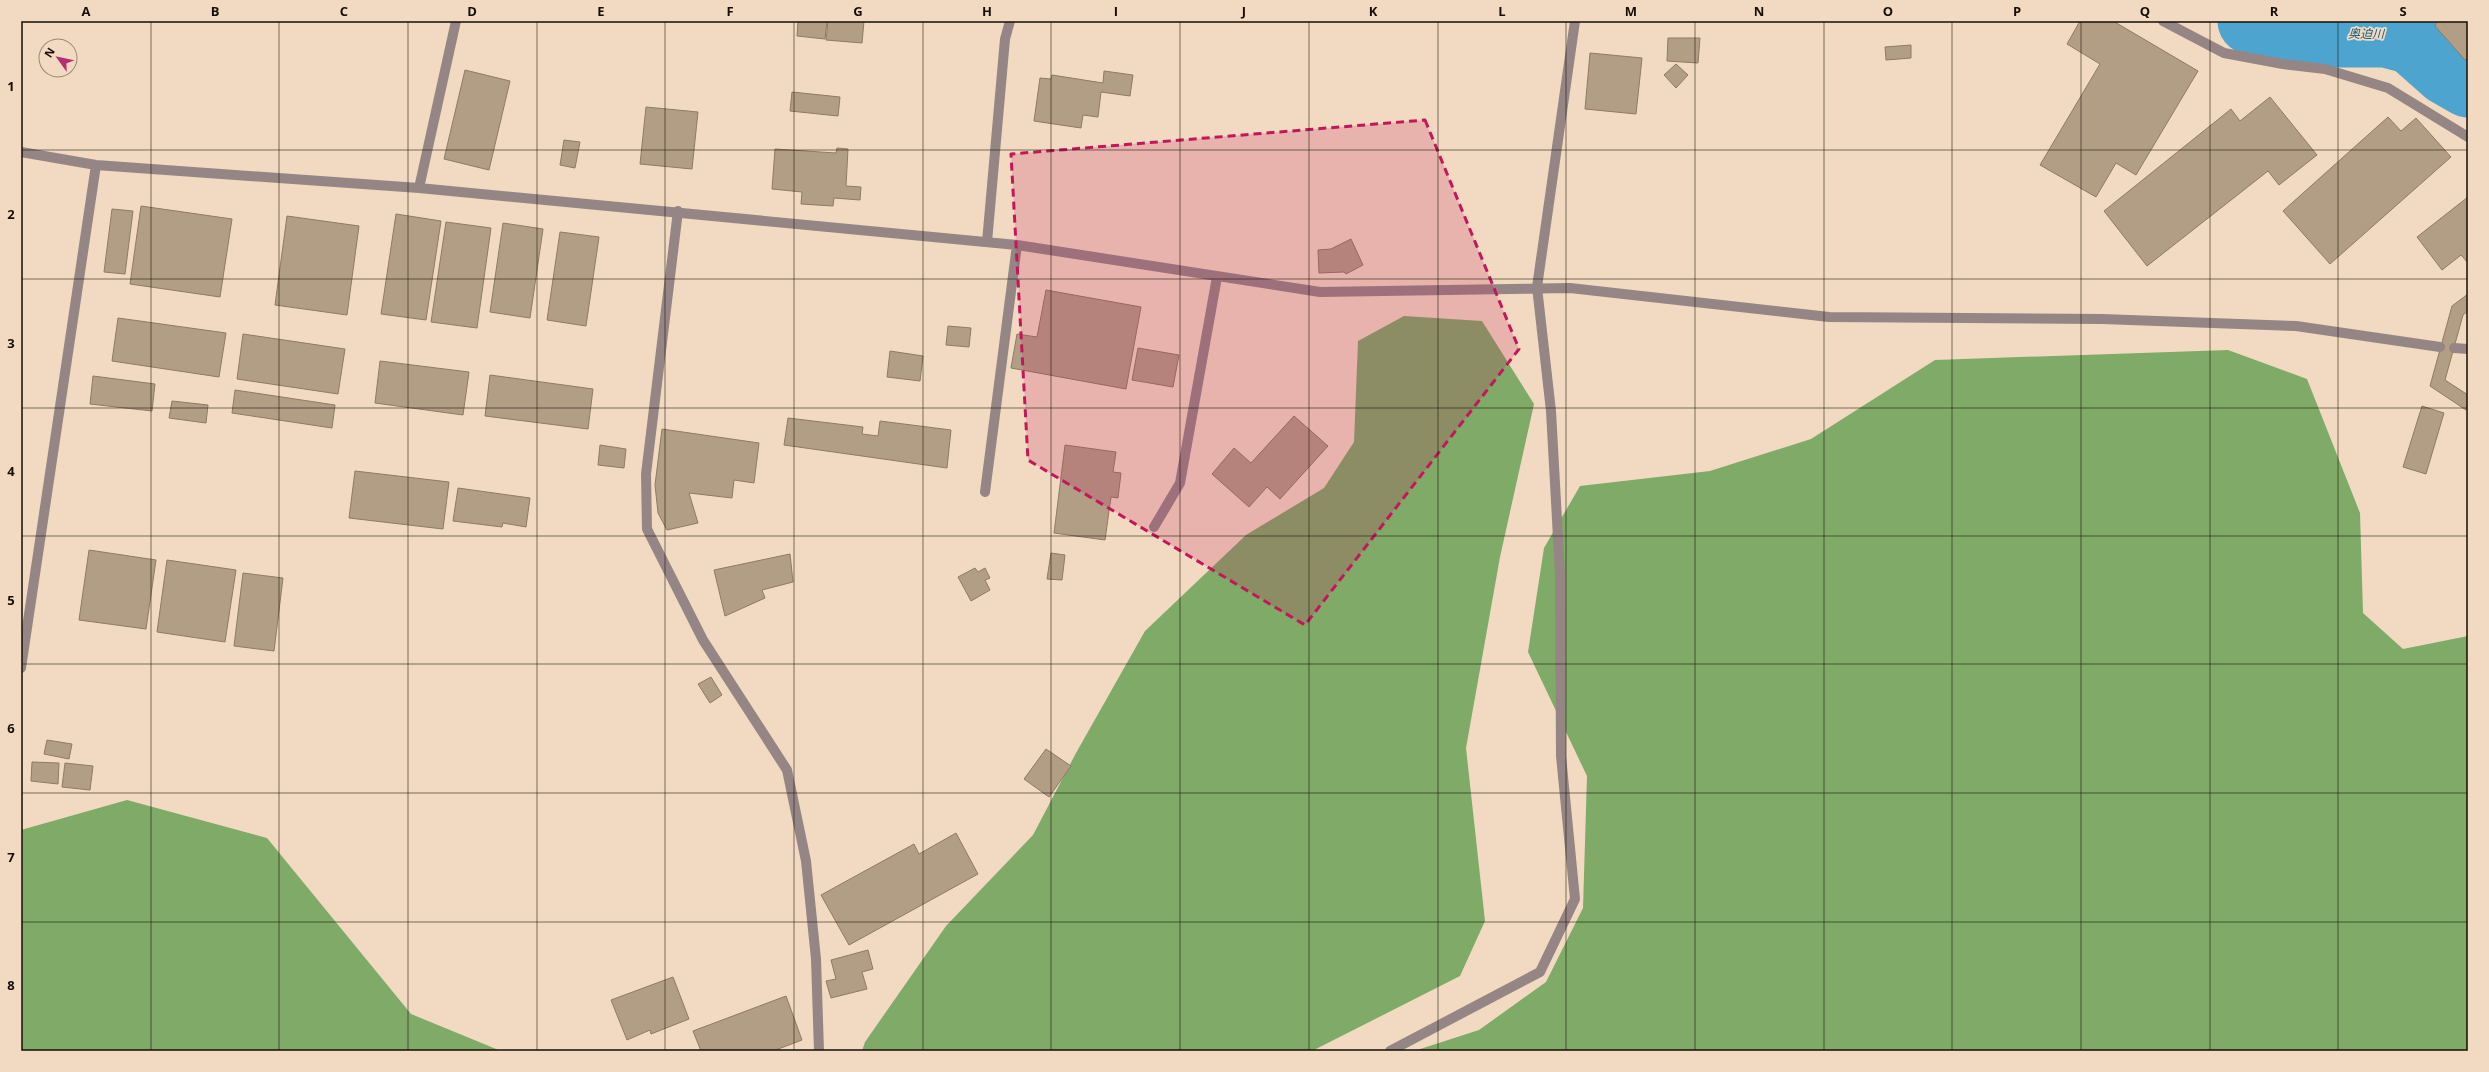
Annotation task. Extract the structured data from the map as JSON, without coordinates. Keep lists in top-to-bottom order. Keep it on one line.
{"water":["奥迫川"],"north":"top left","grid":{"columns":["A","B","C","D","E","F","G","H","I","J","K","L","M","N","O","P","Q","R","S"],"rows":["1","2","3","4","5","6","7","8"]}}
